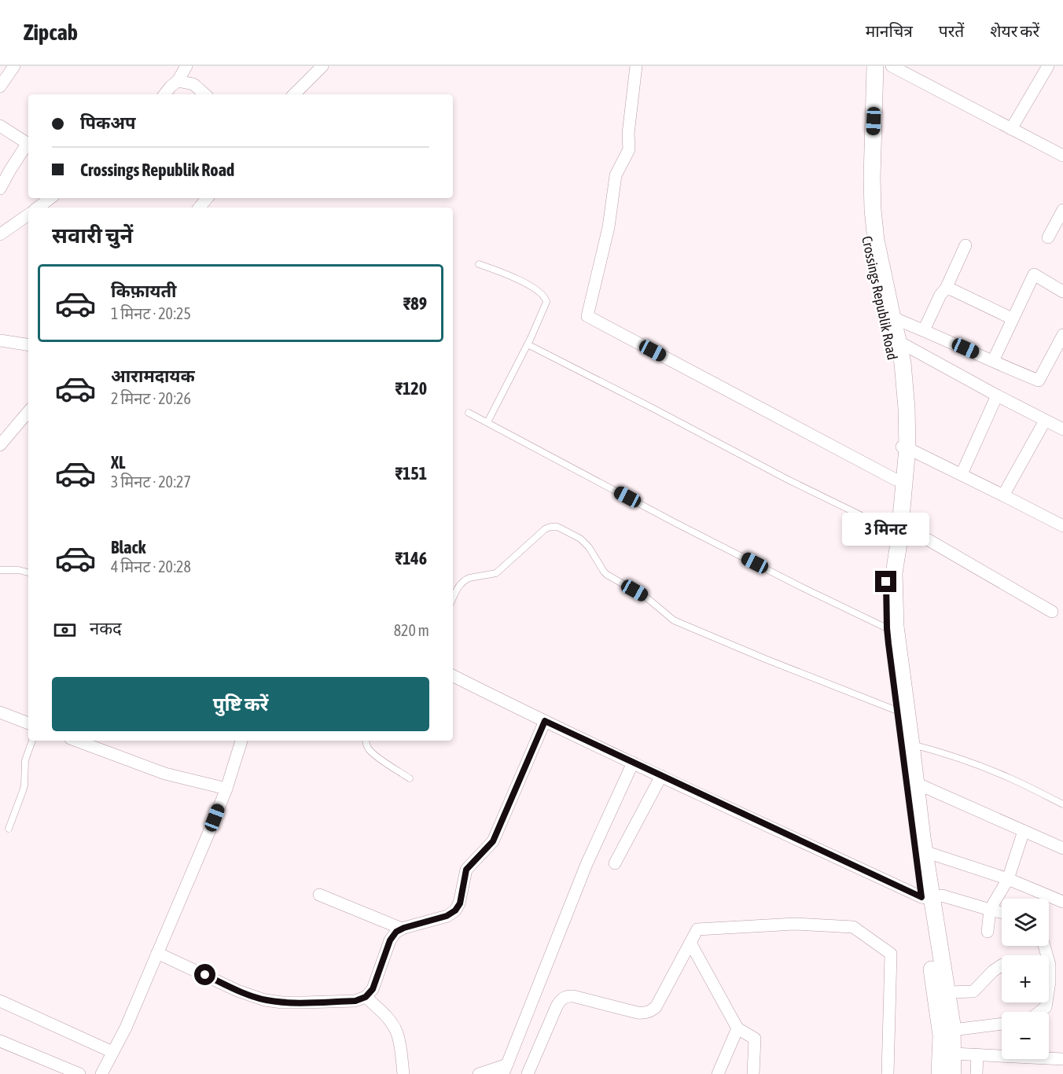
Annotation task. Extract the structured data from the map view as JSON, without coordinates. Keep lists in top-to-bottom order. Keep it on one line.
{"streets":{"street":["Crossings Republik Road"]},"page":{"header":"Zipcab","nav":["मानचित्र","परतें","शेयर करें"],"banner":["पिकअप","Crossings Republik Road"],"heading":"सवारी चुनें","list":[{"name":"किफ़ायती","note":"1 मिनट · 20:25","value":"₹89"},{"name":"आरामदायक","note":"2 मिनट · 20:26","value":"₹120"},{"name":"XL","note":"3 मिनट · 20:27","value":"₹151"},{"name":"Black","note":"4 मिनट · 20:28","value":"₹146"}],"bubble":"3 मिनट","pay":["नकद","820 m"],"buttons":"पुष्टि करें","map_buttons":["+","−"]}}
